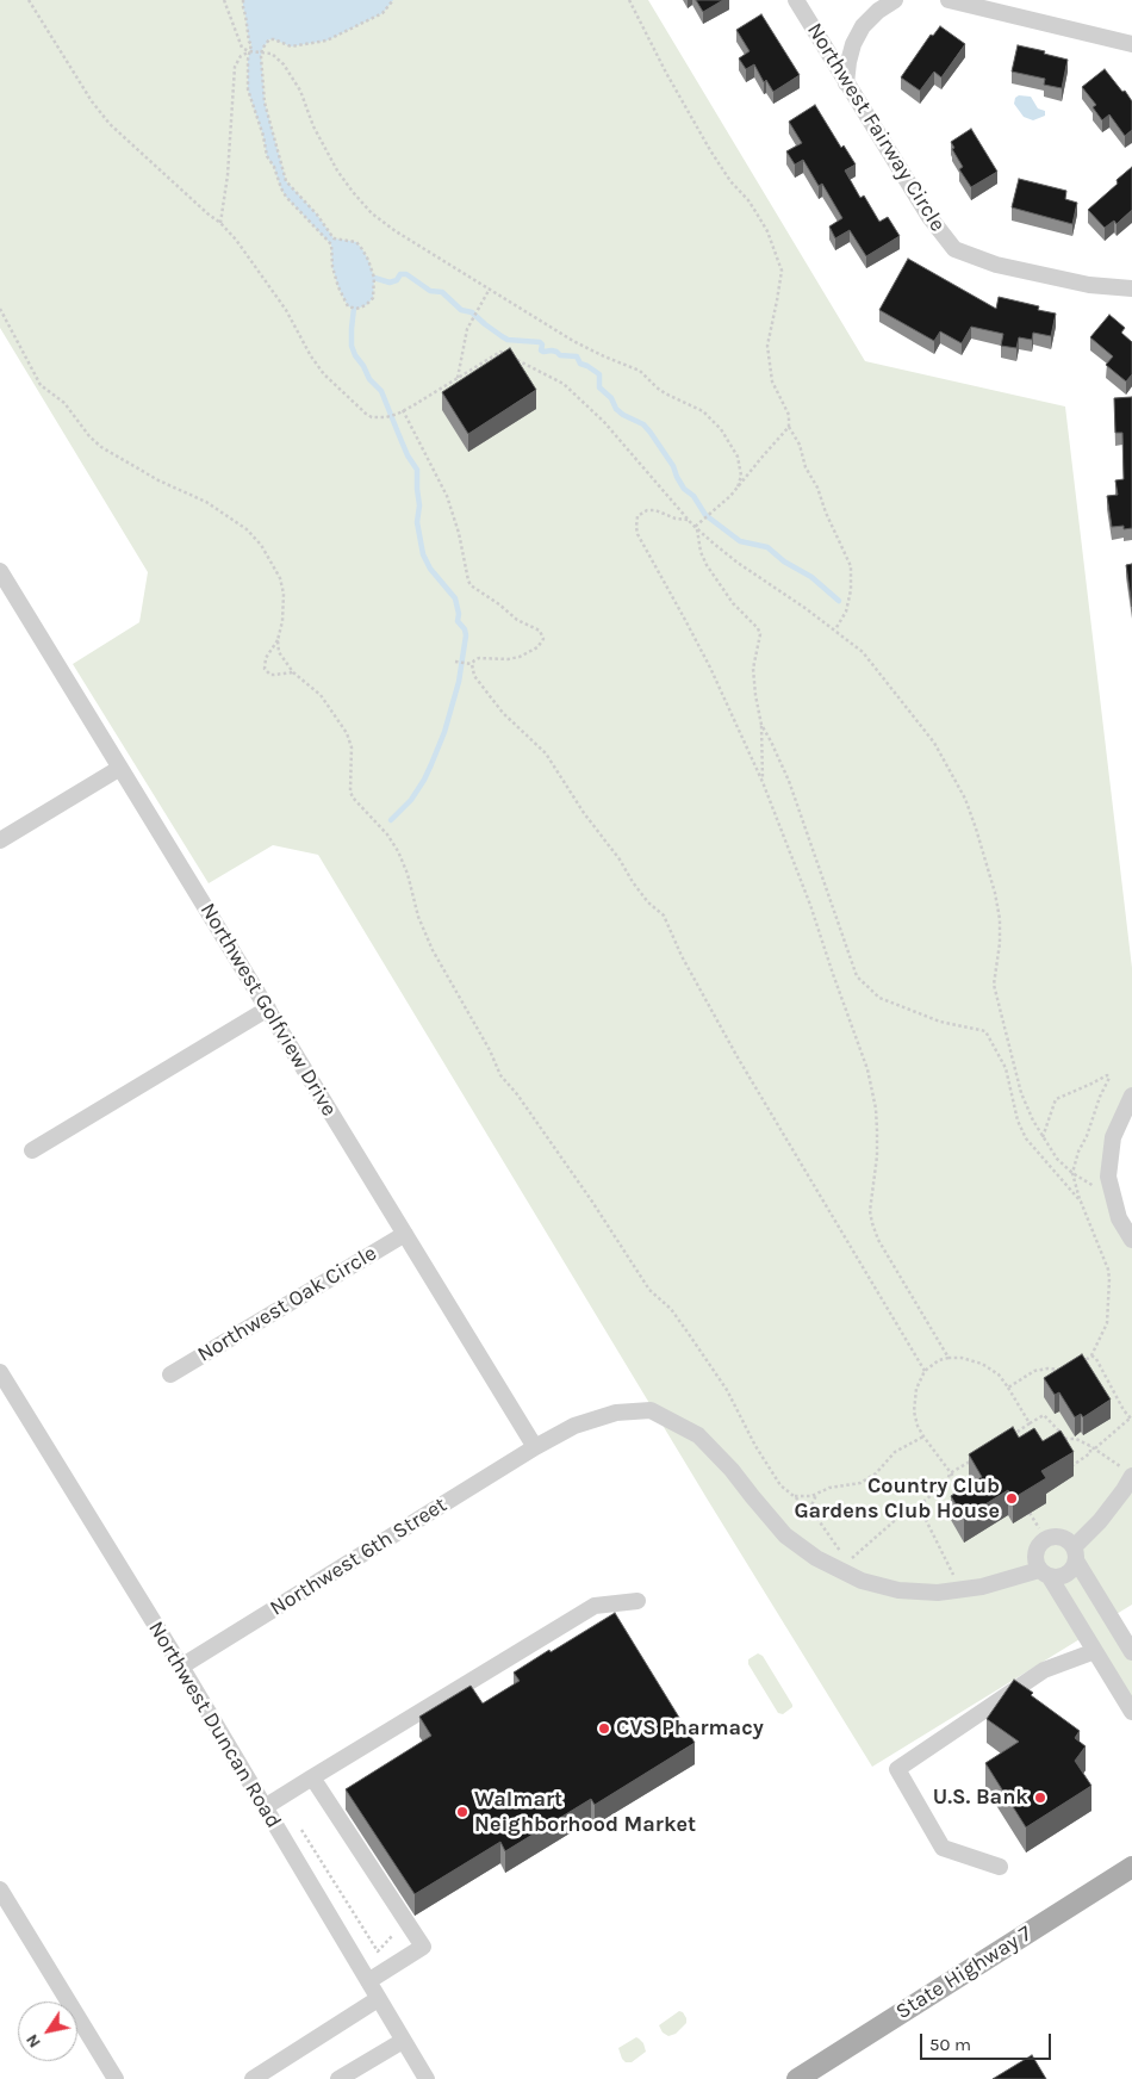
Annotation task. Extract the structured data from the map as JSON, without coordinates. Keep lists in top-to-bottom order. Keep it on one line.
{"streets":{"main road":["State Highway 7"],"street":["Northwest Fairway Circle","Northwest Golfview Drive","Northwest Oak Circle","Northwest 6th Street","Northwest Duncan Road"]},"crossings":[["Northwest Golfview Drive","Northwest Oak Circle"],["Northwest Golfview Drive","Northwest 6th Street"],["Northwest 6th Street","Northwest Duncan Road"]],"places":["Country Club Gardens Club House","CVS Pharmacy","U.S. Bank","Walmart Neighborhood Market"],"scale_bar":"50 m","north":"bottom left"}
